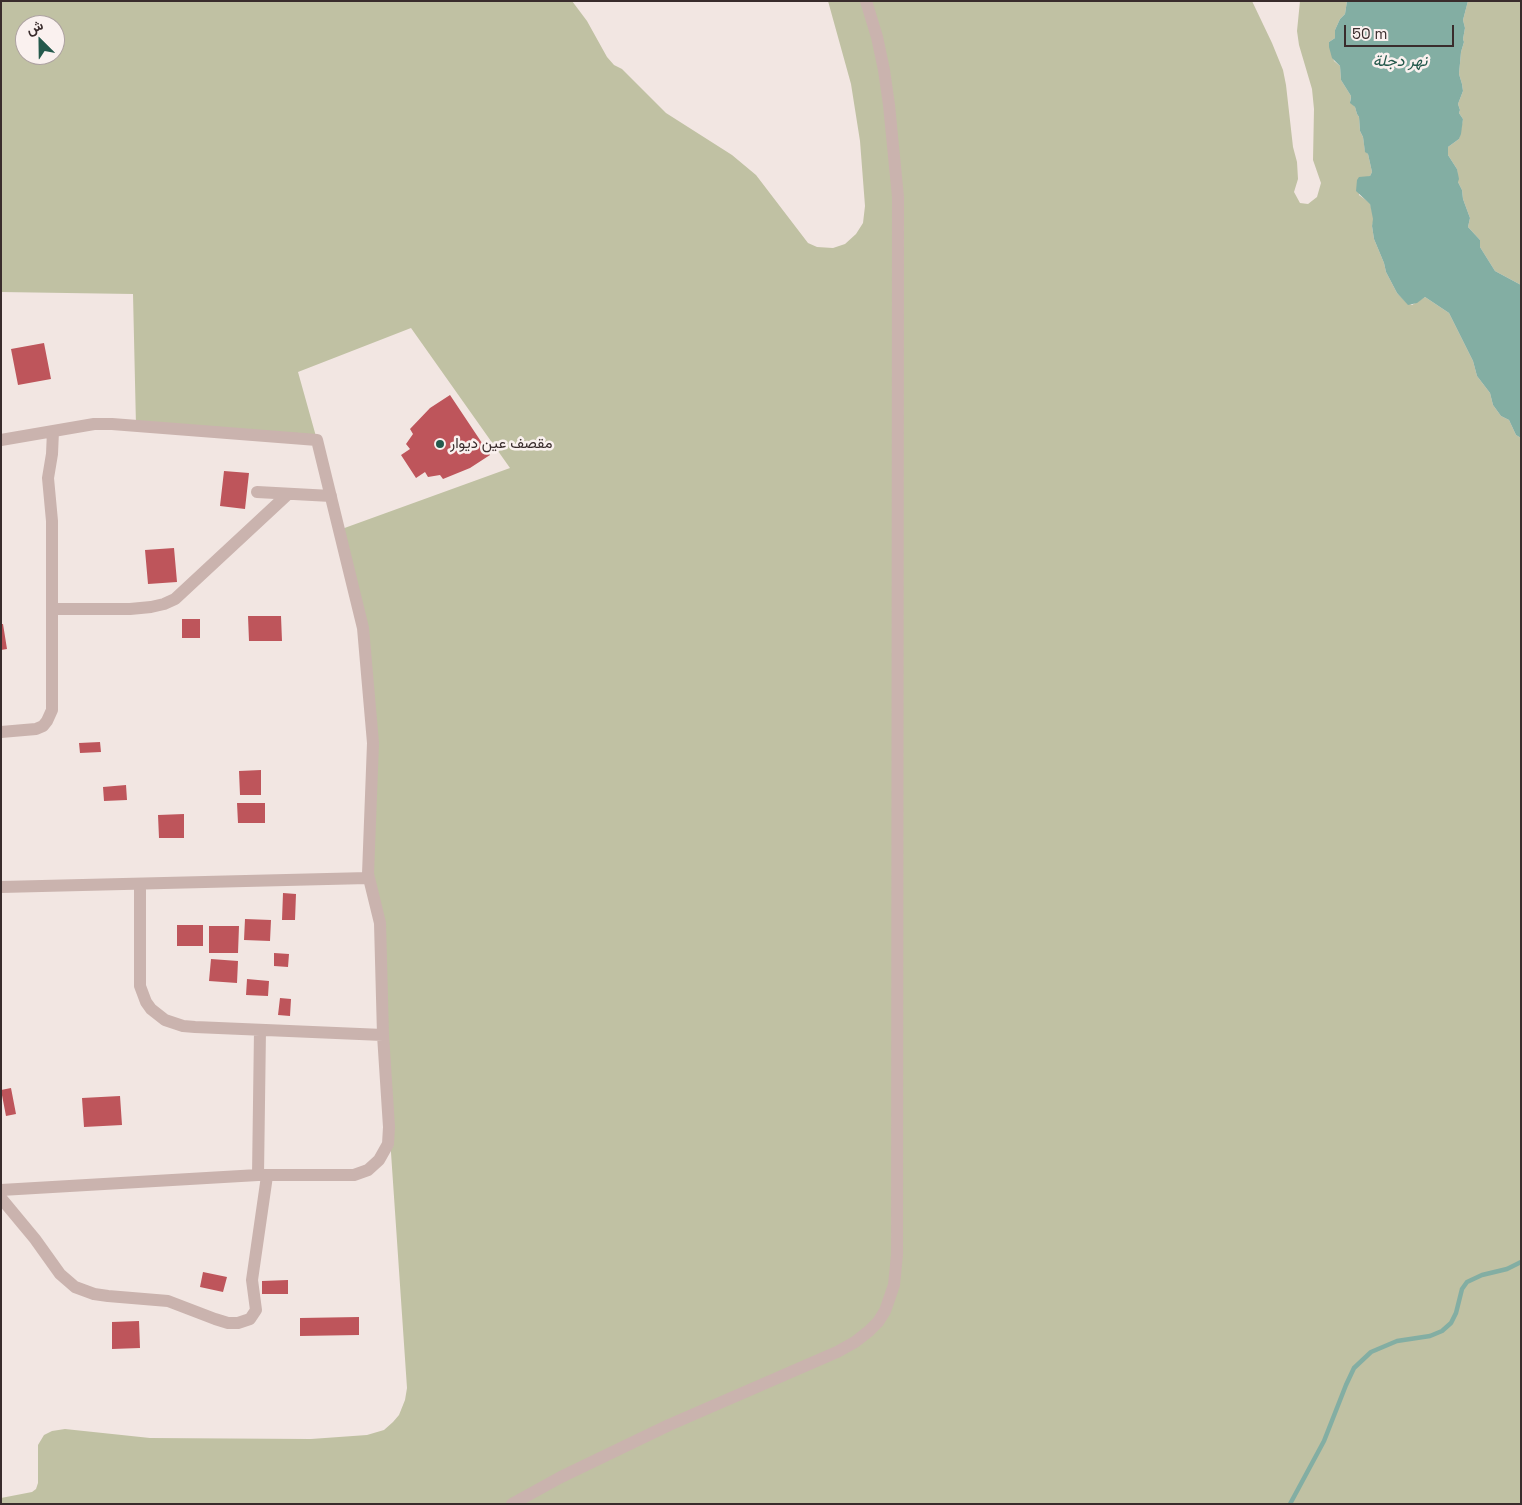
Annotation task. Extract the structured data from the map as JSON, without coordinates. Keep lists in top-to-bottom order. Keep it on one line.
{"water":["نهر دجلة"],"places":["مقصف عين ديوار"],"scale_bar":"50 m","north":"top left"}
